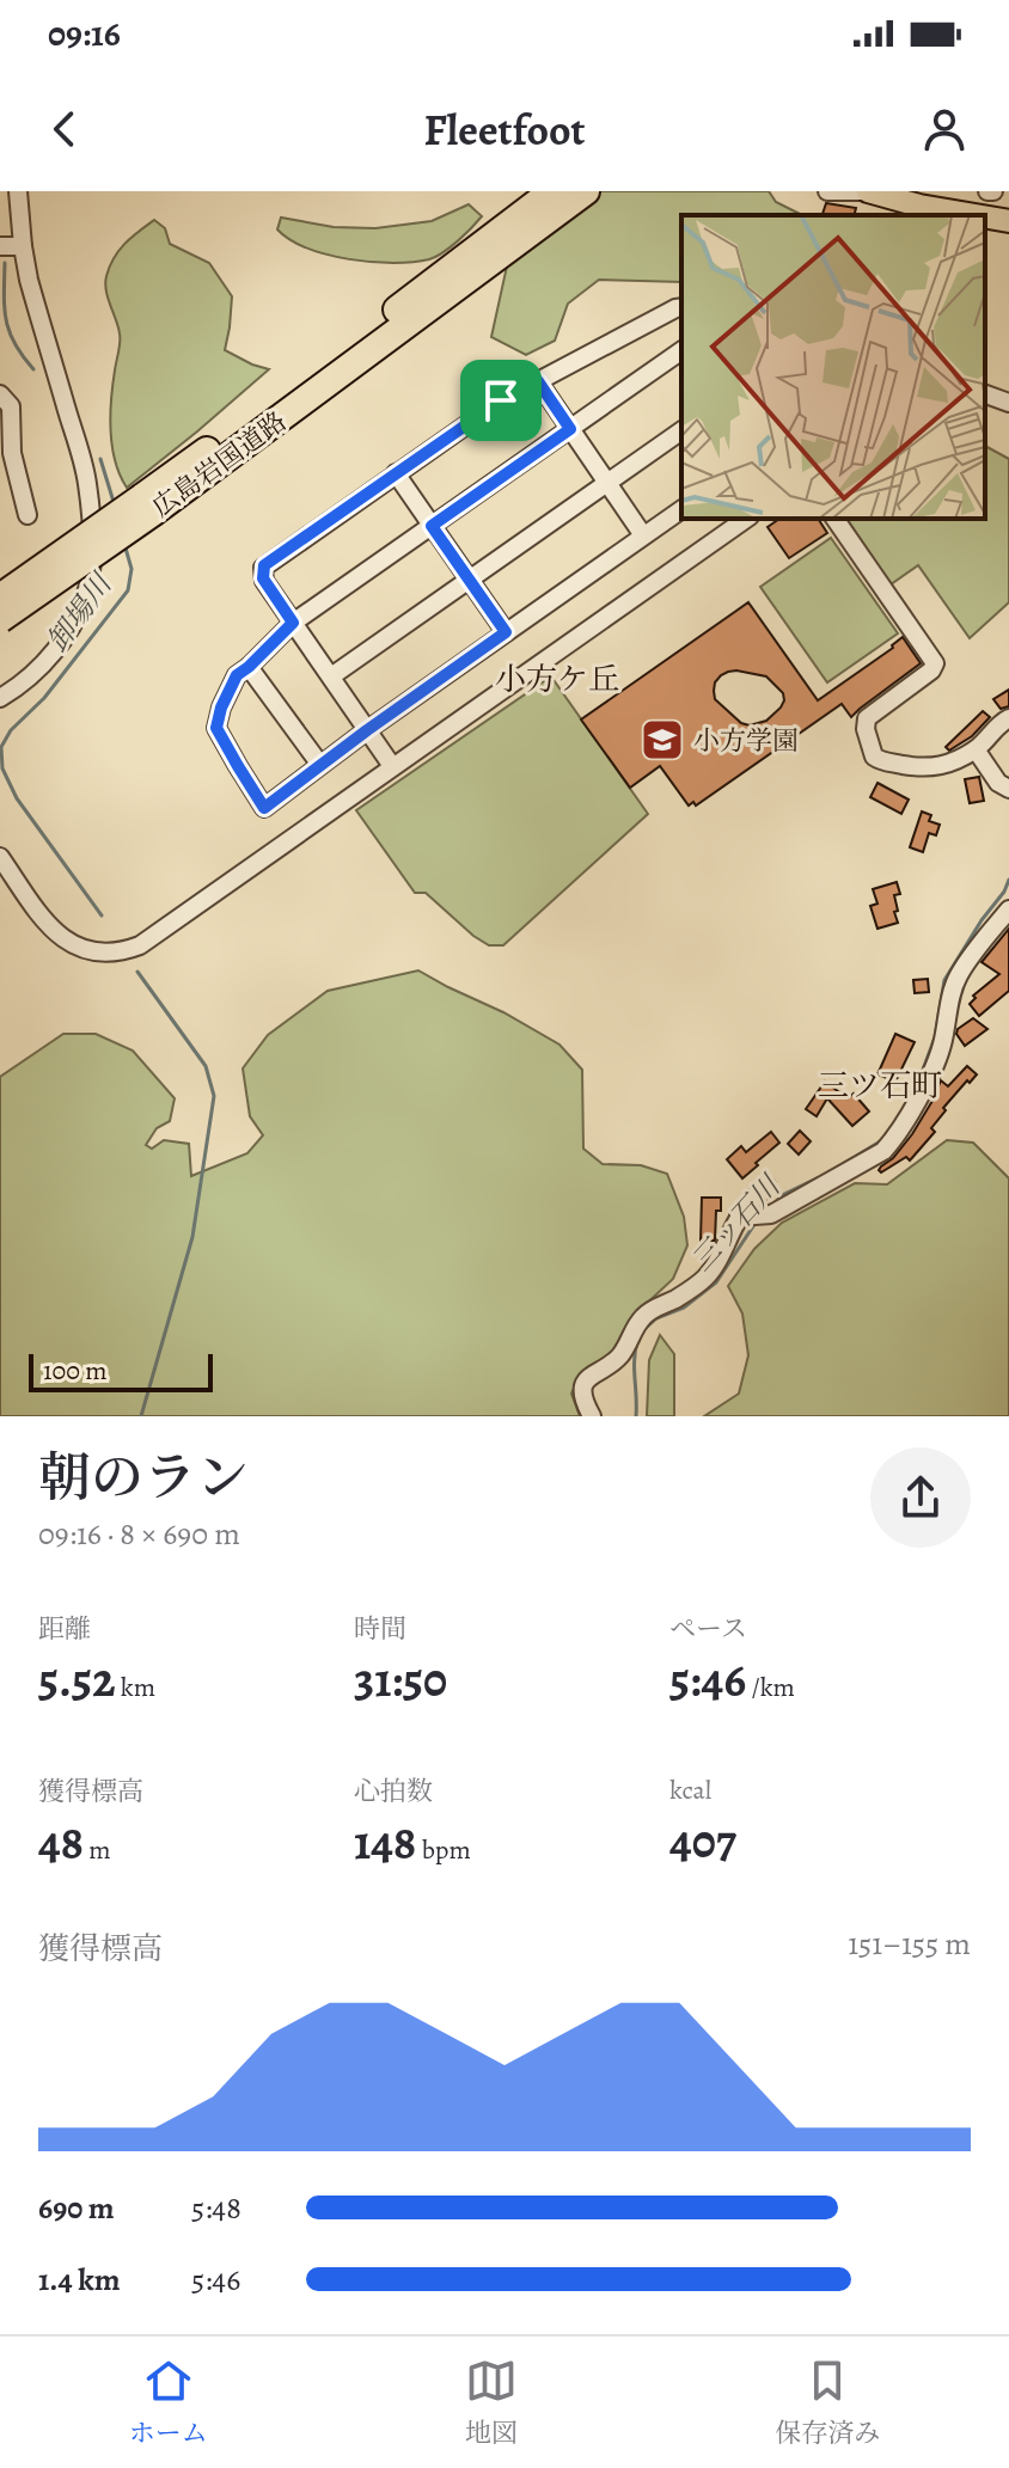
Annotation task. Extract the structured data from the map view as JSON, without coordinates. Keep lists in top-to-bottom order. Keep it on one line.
{"streets":{"highway":["広島岩国道路"]},"districts":["小方ケ丘","三ツ石町"],"water":["卸場川","三ッ石川"],"places":{"school or university":["小方学園"]},"scale_bar":"100 m","page":{"status":"09:16","header":"Fleetfoot","scale":"100 m","heading":["朝のラン","09:16 · 8 × 690 m"],"stats":[["距離","5.52 km"],["時間","31:50"],["ペース","5:46 /km"],["獲得標高","48 m"],["心拍数","148 bpm"],["kcal","407"]],"chart":["獲得標高","151–155 m"],"list":[{"name":"690 m","note":"5:48"},{"name":"1.4 km","note":"5:46"}],"tabs":["ホーム","地図","保存済み"]}}
